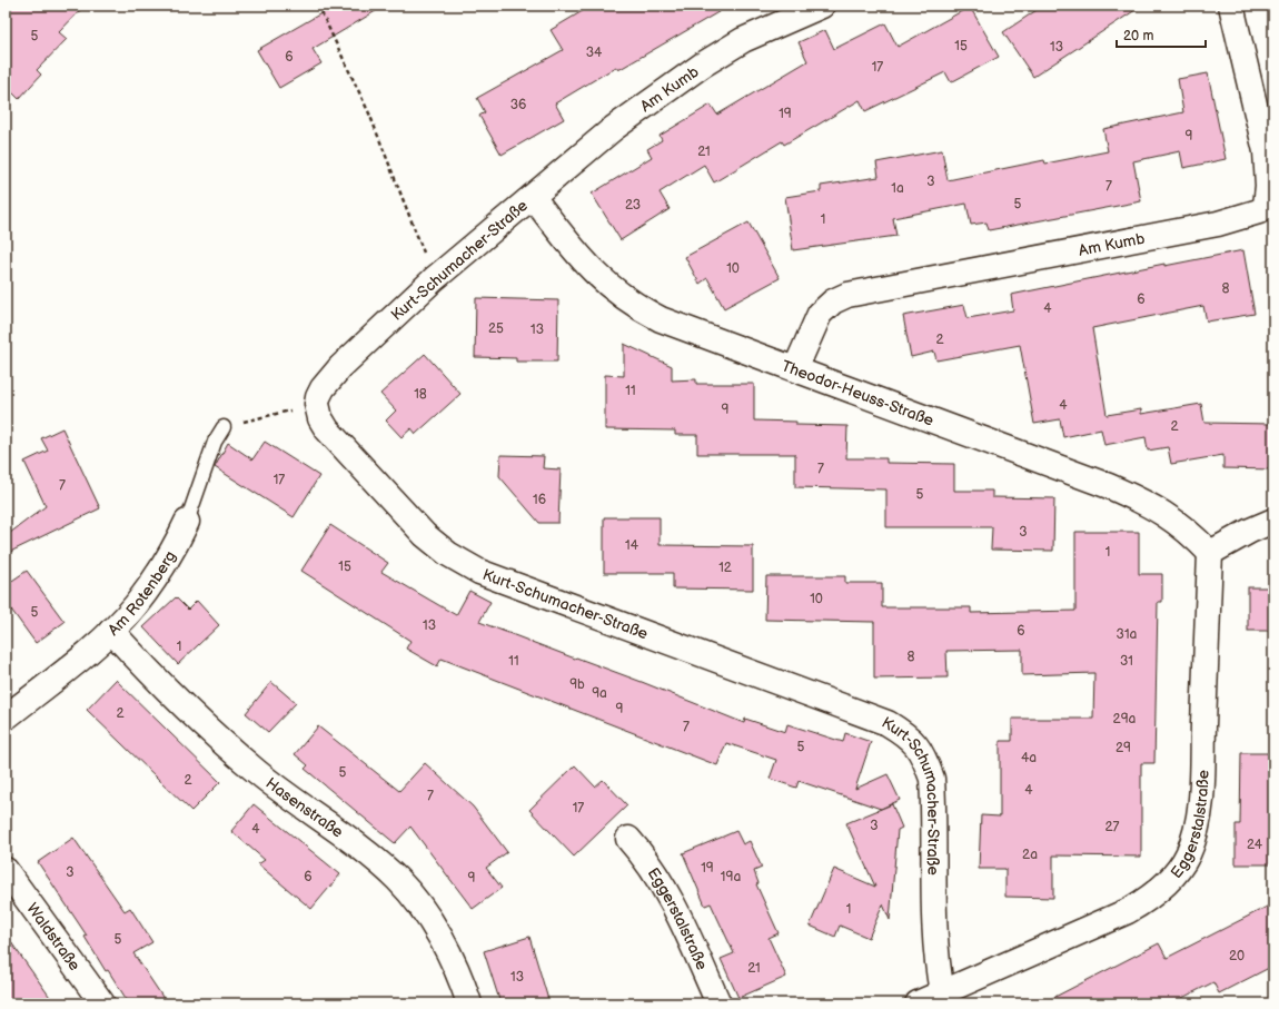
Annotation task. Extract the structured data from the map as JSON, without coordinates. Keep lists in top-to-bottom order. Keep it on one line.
{"streets":{"street":["Am Kumb","Kurt-Schumacher-Straße","Theodor-Heuss-Straße","Am Rotenberg","Hasenstraße","Eggerstalstraße","Waldstraße"]},"crossings":[["Am Kumb","Kurt-Schumacher-Straße"],["Am Kumb","Theodor-Heuss-Straße"],["Kurt-Schumacher-Straße","Theodor-Heuss-Straße"],["Kurt-Schumacher-Straße","Eggerstalstraße"],["Theodor-Heuss-Straße","Eggerstalstraße"],["Am Rotenberg","Hasenstraße"]],"house_numbers":["5","15","13","34","6","17","36","19","9","21","3","7","1a","5","23","1","10","8","6","4","25","13","2","11","18","4","9","2","7","17","7","5","16","3","14","1","15","12","10","5","13","6","31a","1","8","11","31","9b","9a","9","2","29a","7","5","29","4a","5","2","4","7","17","3","27","4","24","2a","19","3","6","19a","9","1","5","20","21","13"],"scale_bar":"20 m"}
